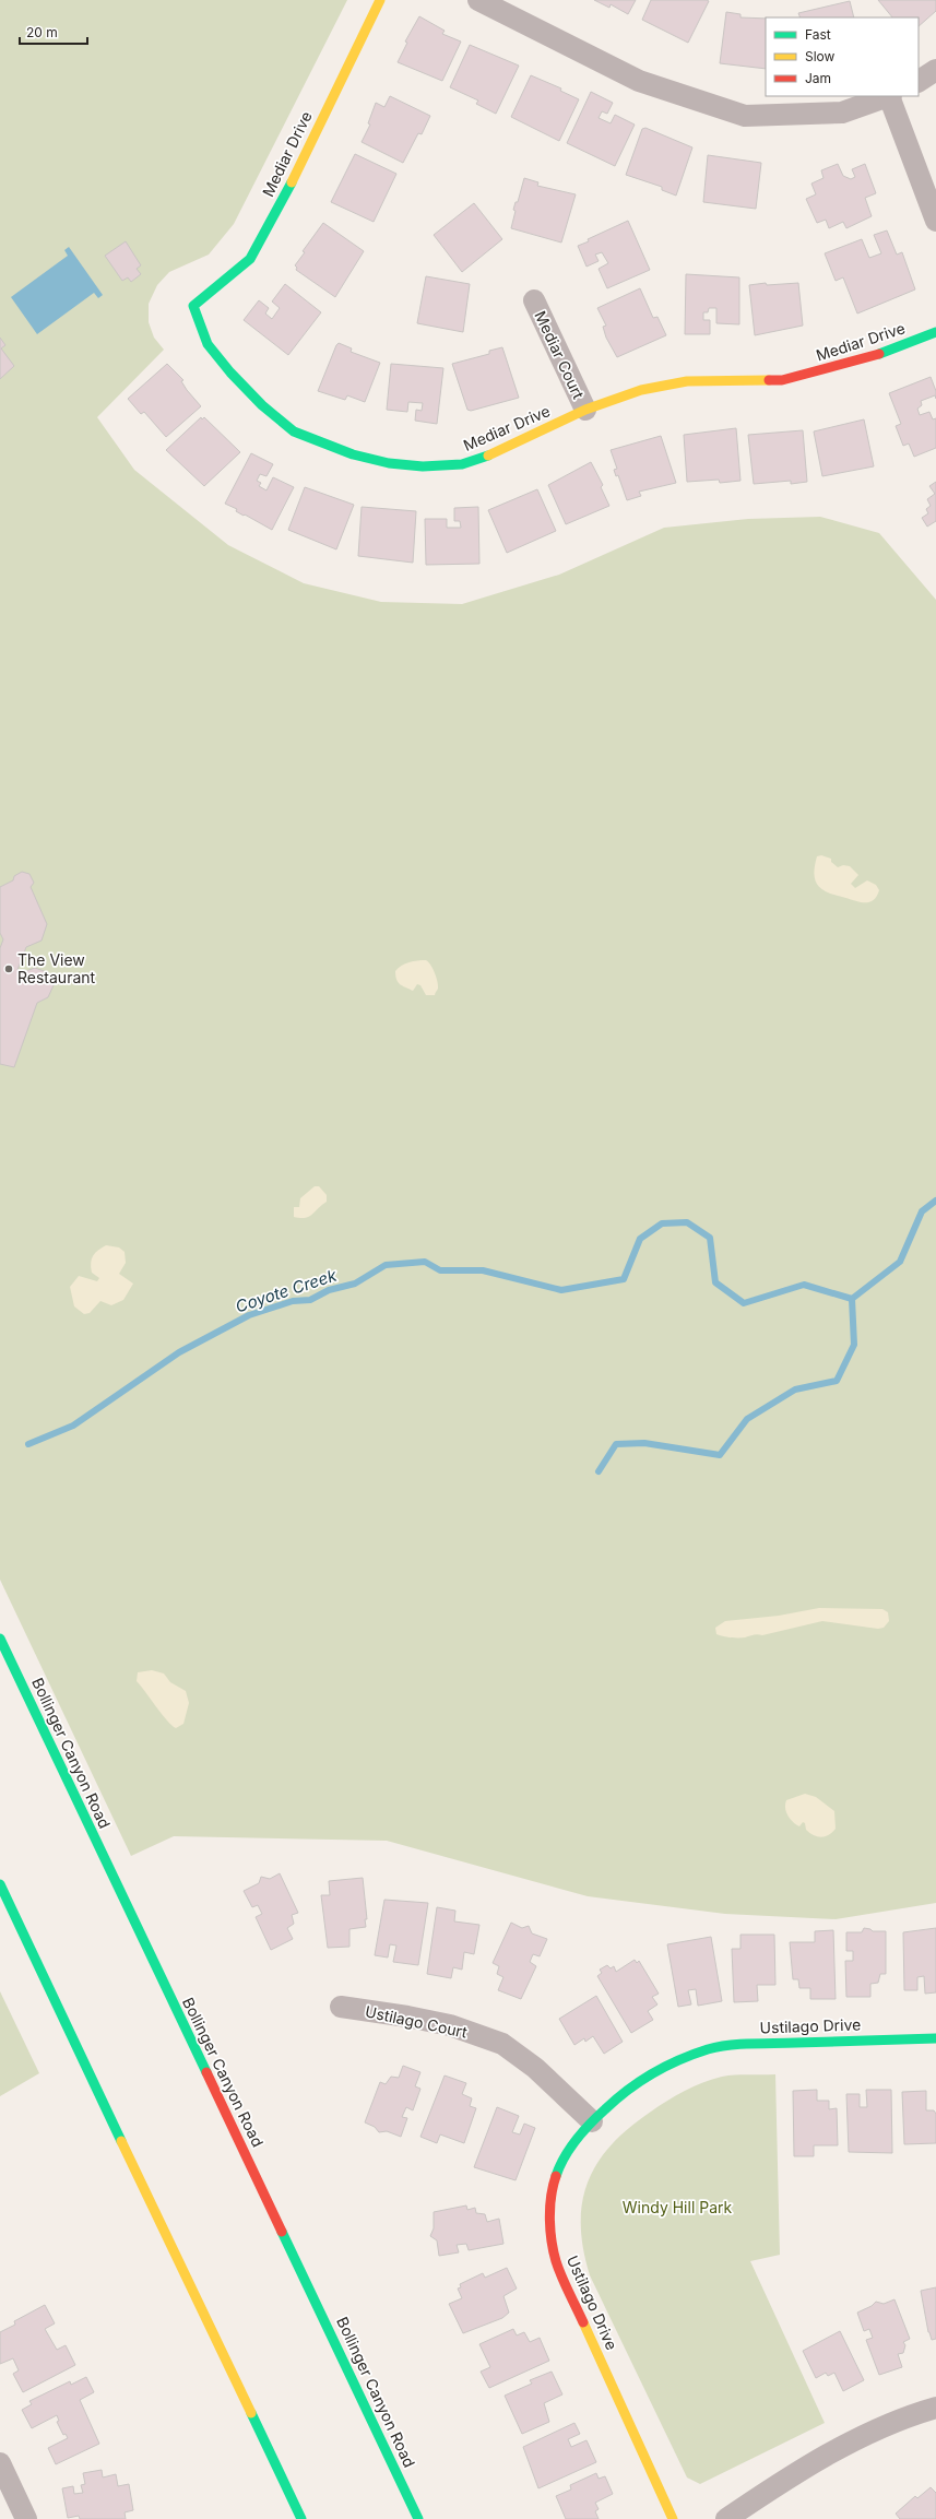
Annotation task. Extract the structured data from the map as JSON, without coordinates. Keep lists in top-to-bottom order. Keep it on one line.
{"streets":{"street":["Mediar Drive","Mediar Court","Bollinger Canyon Road","Ustilago Court","Ustilago Drive"]},"crossings":[["Mediar Drive","Mediar Court"],["Ustilago Court","Ustilago Drive"]],"water":["Coyote Creek"],"parks":["Windy Hill Park"],"places":["The View Restaurant"],"legend":["Fast","Slow","Jam"],"scale_bar":"20 m"}
